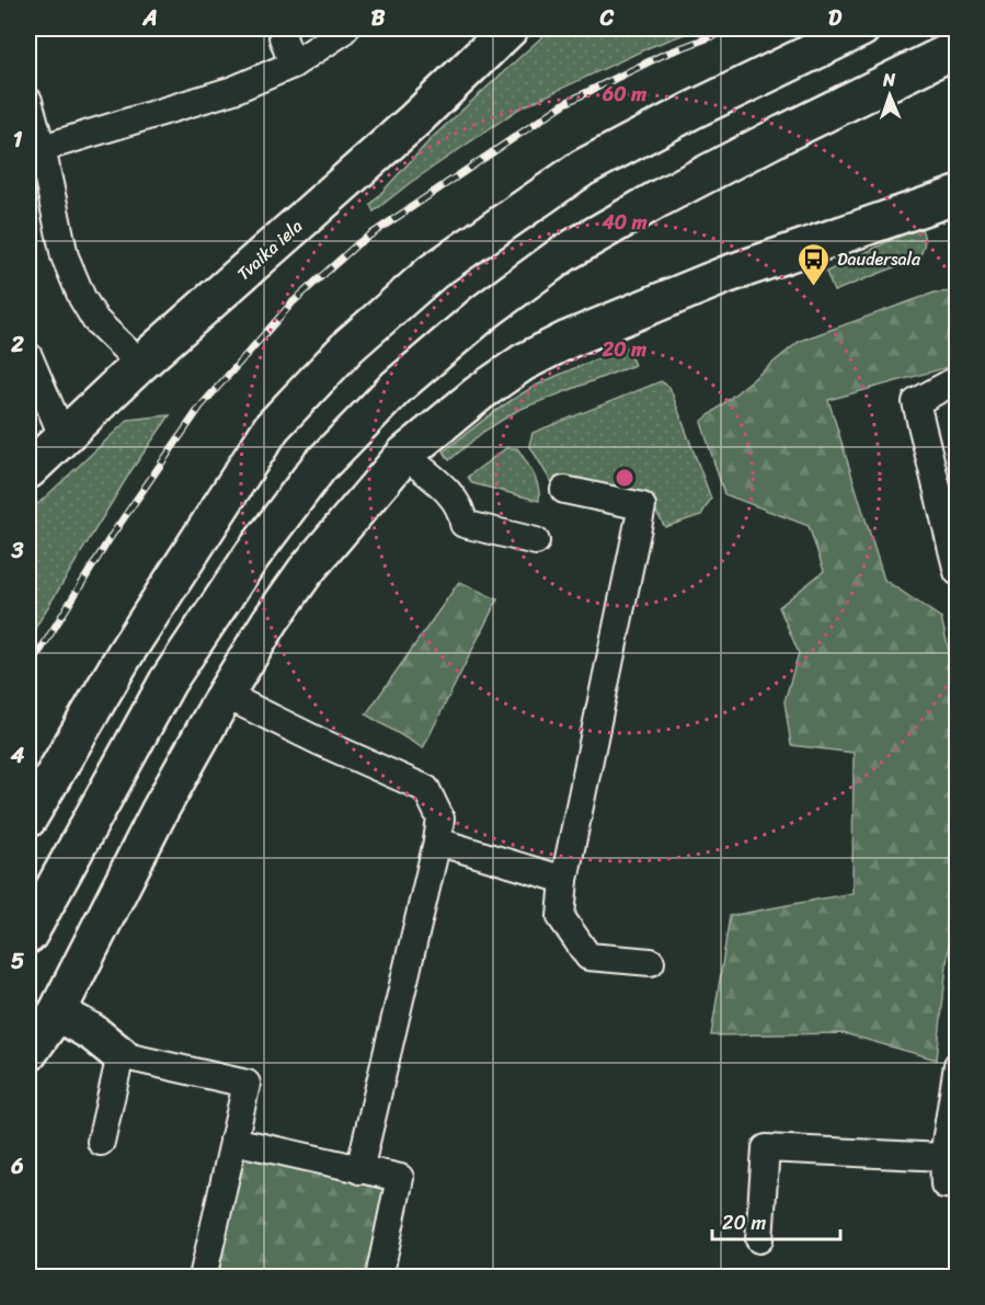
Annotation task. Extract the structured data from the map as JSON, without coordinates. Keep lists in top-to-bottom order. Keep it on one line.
{"streets":{"main road":["Tvaika iela"]},"places":{"bus stop":["Daudersala"]},"scale_bar":"20 m","north":"top","grid":{"columns":["A","B","C","D"],"rows":["1","2","3","4","5","6"]},"rings":["60 m","40 m","20 m"]}
